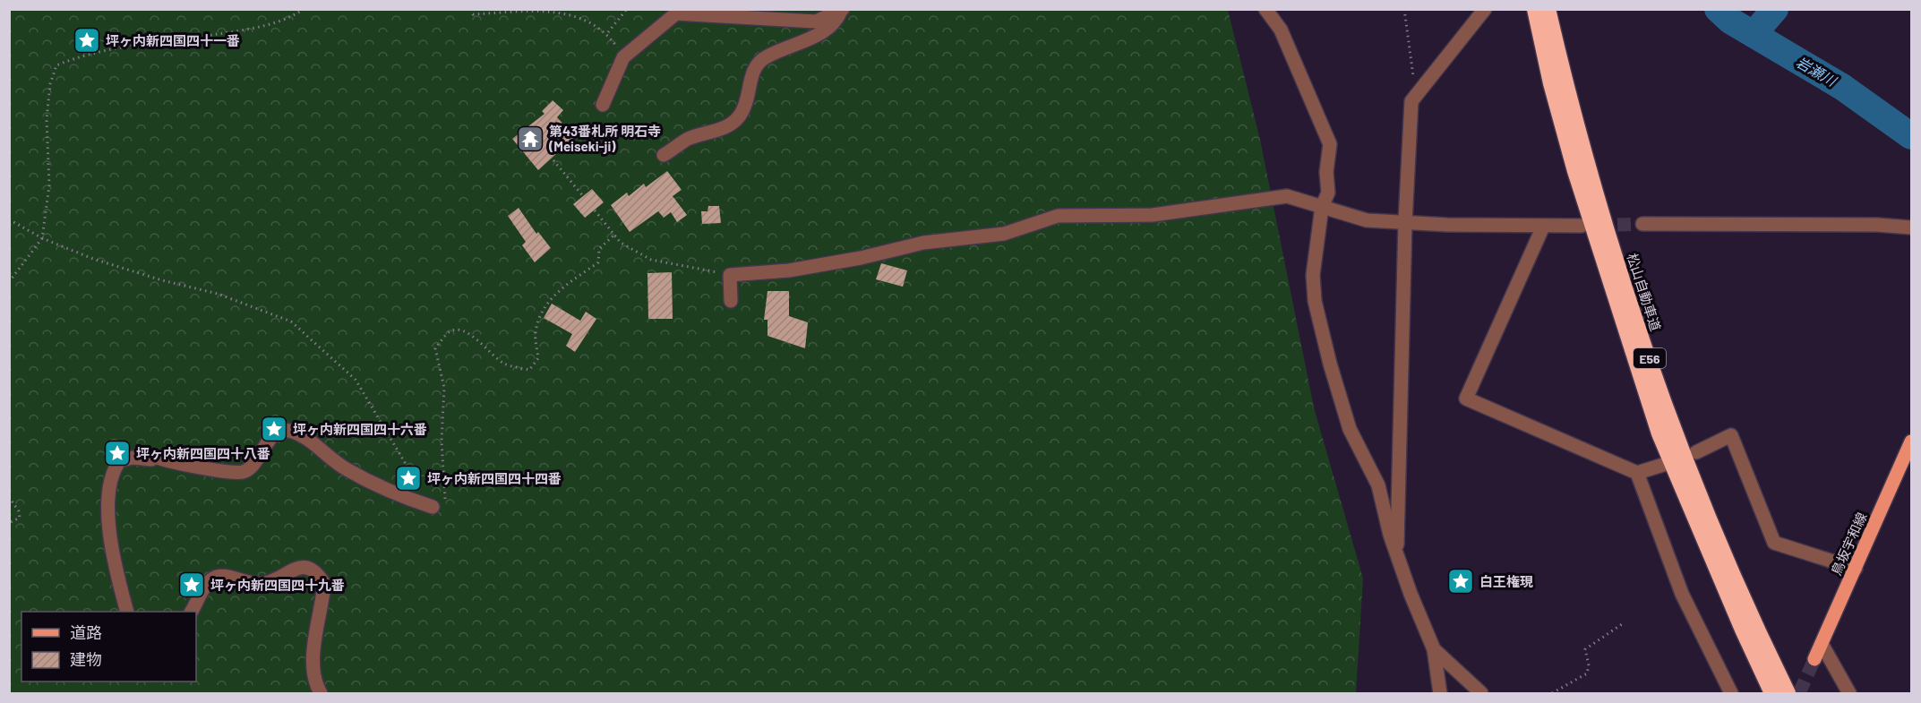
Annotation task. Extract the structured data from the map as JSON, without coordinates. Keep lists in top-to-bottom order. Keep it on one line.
{"streets":{"highway":["松山自動車道","E56"],"main road":["鳥坂宇和線"]},"water":["岩瀬川"],"places":{"place":["坪ヶ内新四国四十一番","坪ヶ内新四国四十六番","坪ヶ内新四国四十八番","坪ヶ内新四国四十四番","白王権現","坪ヶ内新四国四十九番"],"temple":["第43番札所 明石寺 (Meiseki-ji)"]},"legend":["道路","建物"]}
